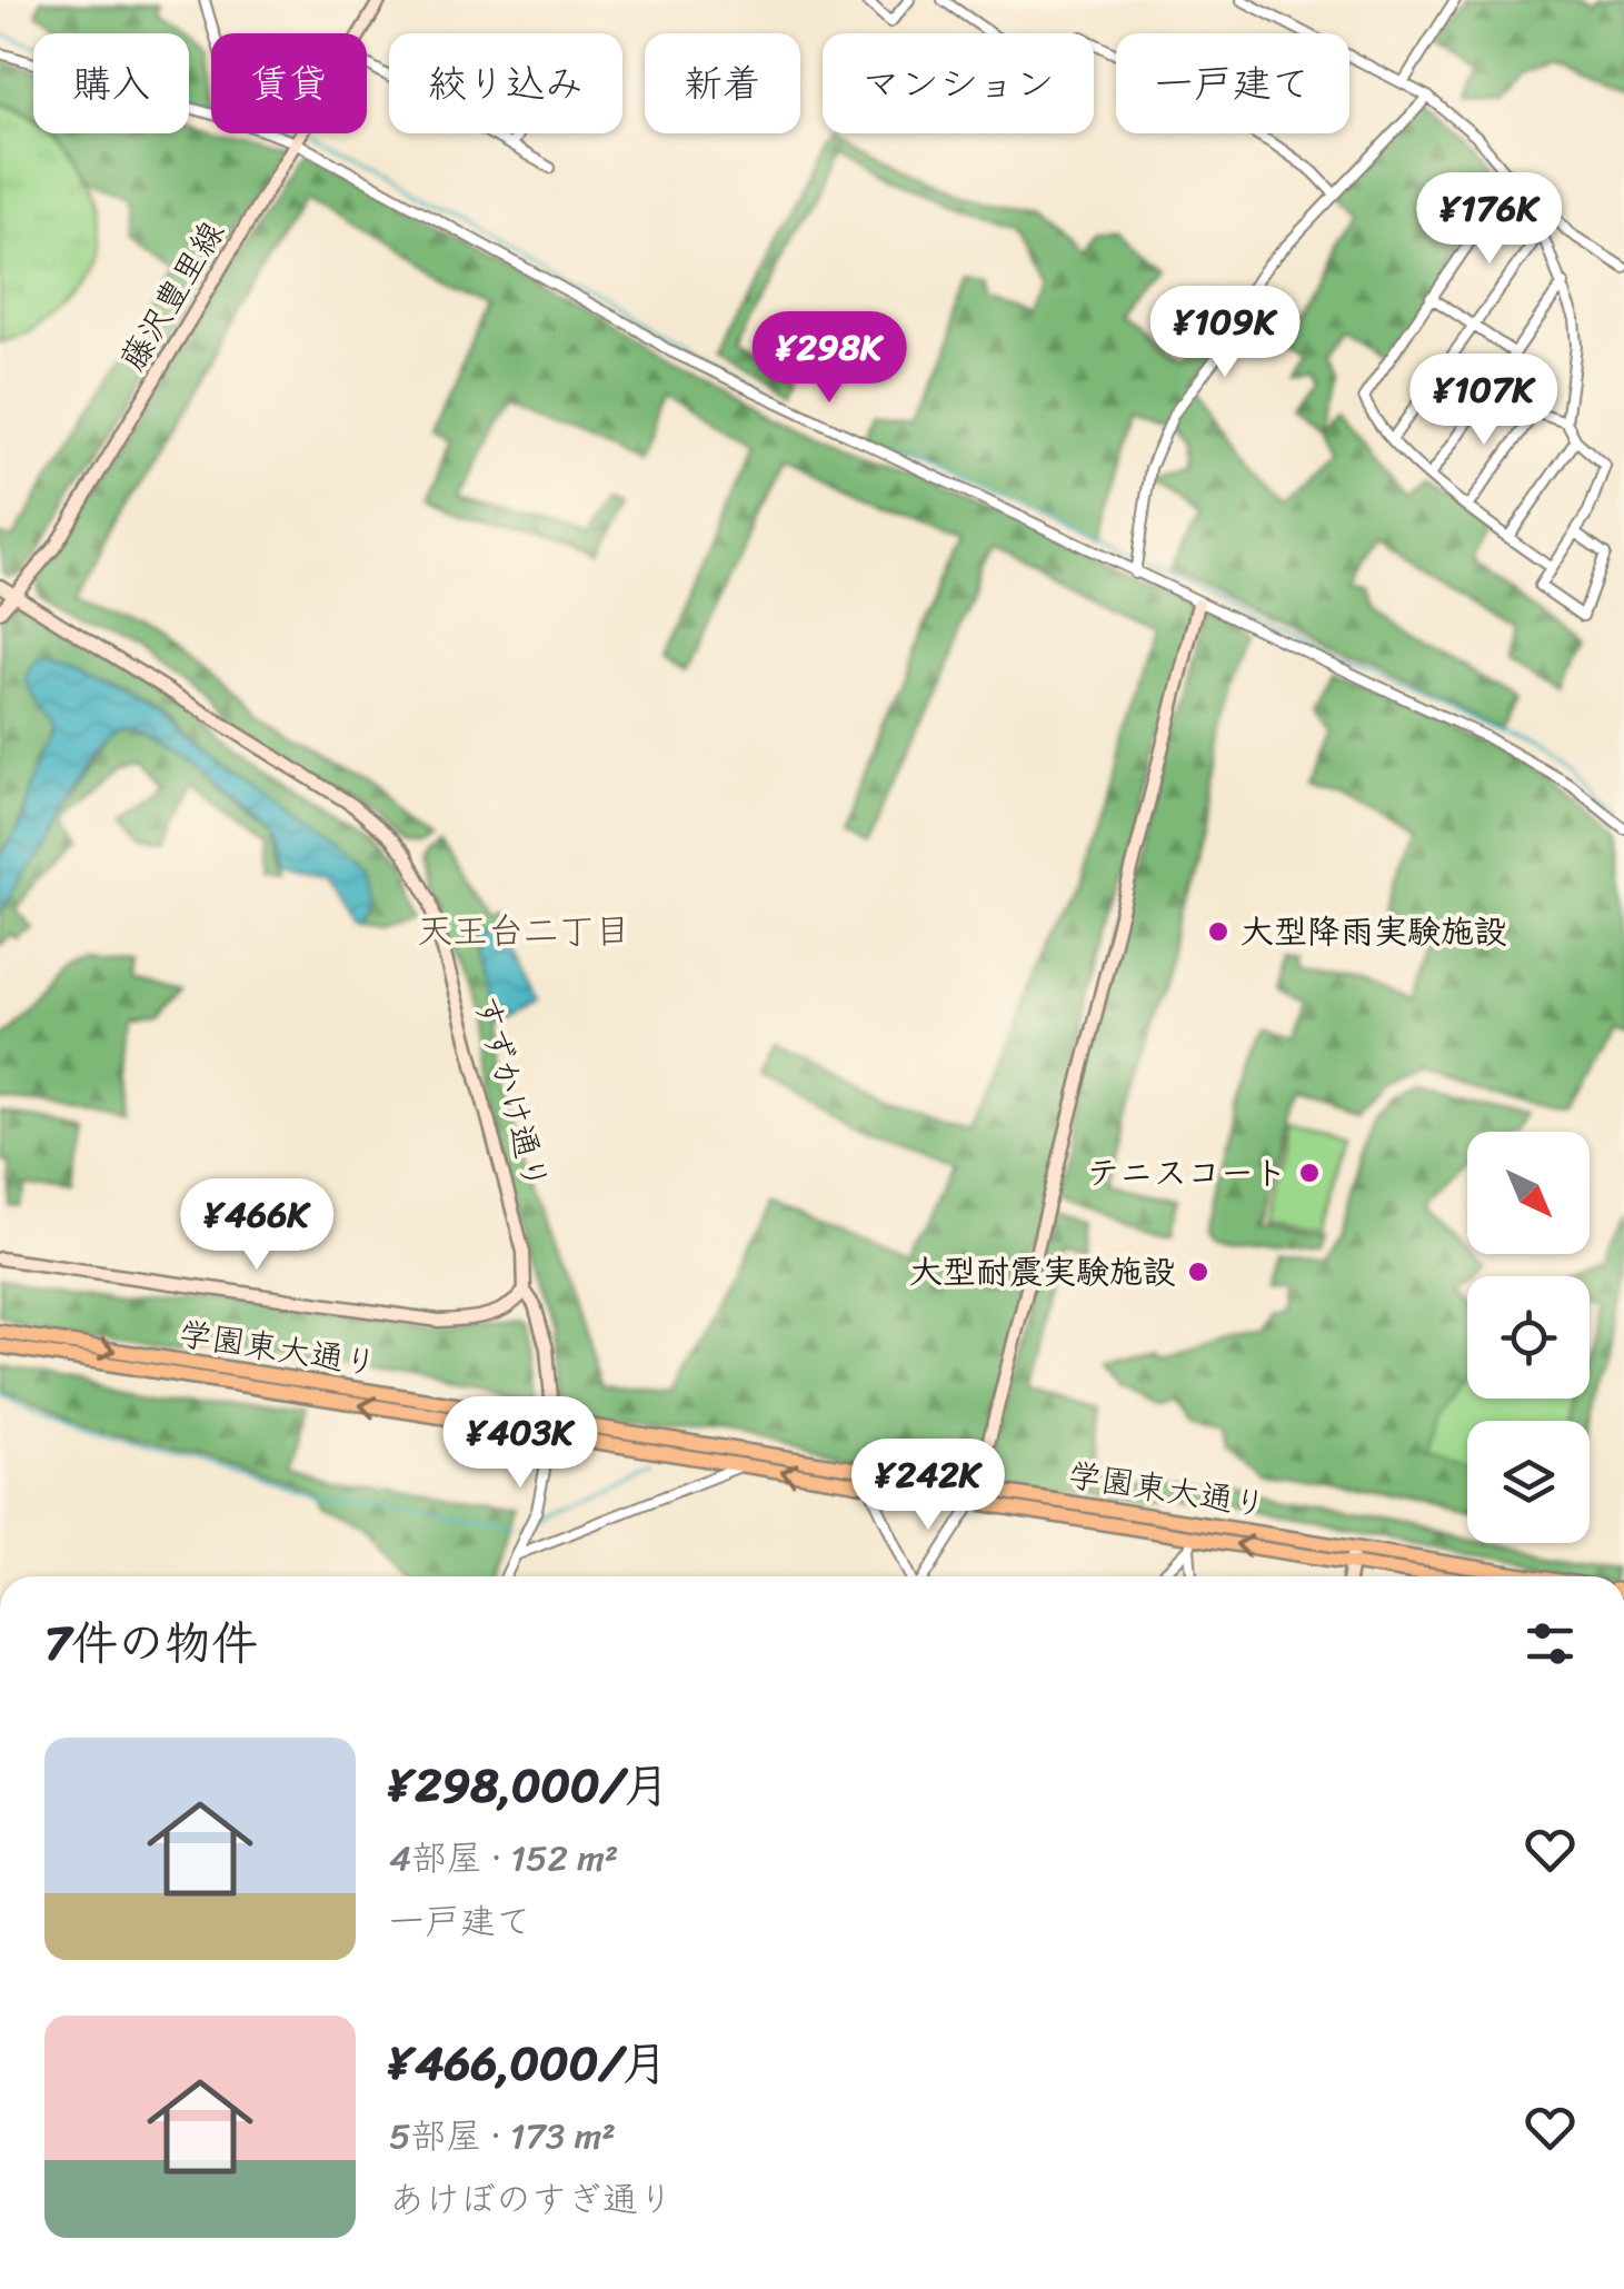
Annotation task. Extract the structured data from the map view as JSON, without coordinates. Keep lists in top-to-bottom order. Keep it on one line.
{"streets":{"main road":["学園東大通り"],"street":["藤沢豊里線","すずかけ通り"]},"crossings":[["藤沢豊里線","すずかけ通り"],["すずかけ通り","学園東大通り"]],"districts":["天王台二丁目"],"places":["大型降雨実験施設","テニスコート","大型耐震実験施設"],"north":"bottom right","page":{"chip":["購入","賃貸","絞り込み","新着","マンション","一戸建て"],"price":["¥176K","¥109K","¥298K","¥107K","¥466K","¥403K","¥242K"],"heading":"7件の物件","list":[{"name":"¥298,000/月","note":"4部屋 · 152 m² · 一戸建て"},{"name":"¥466,000/月","note":"5部屋 · 173 m² · あけぼのすぎ通り"}]}}
